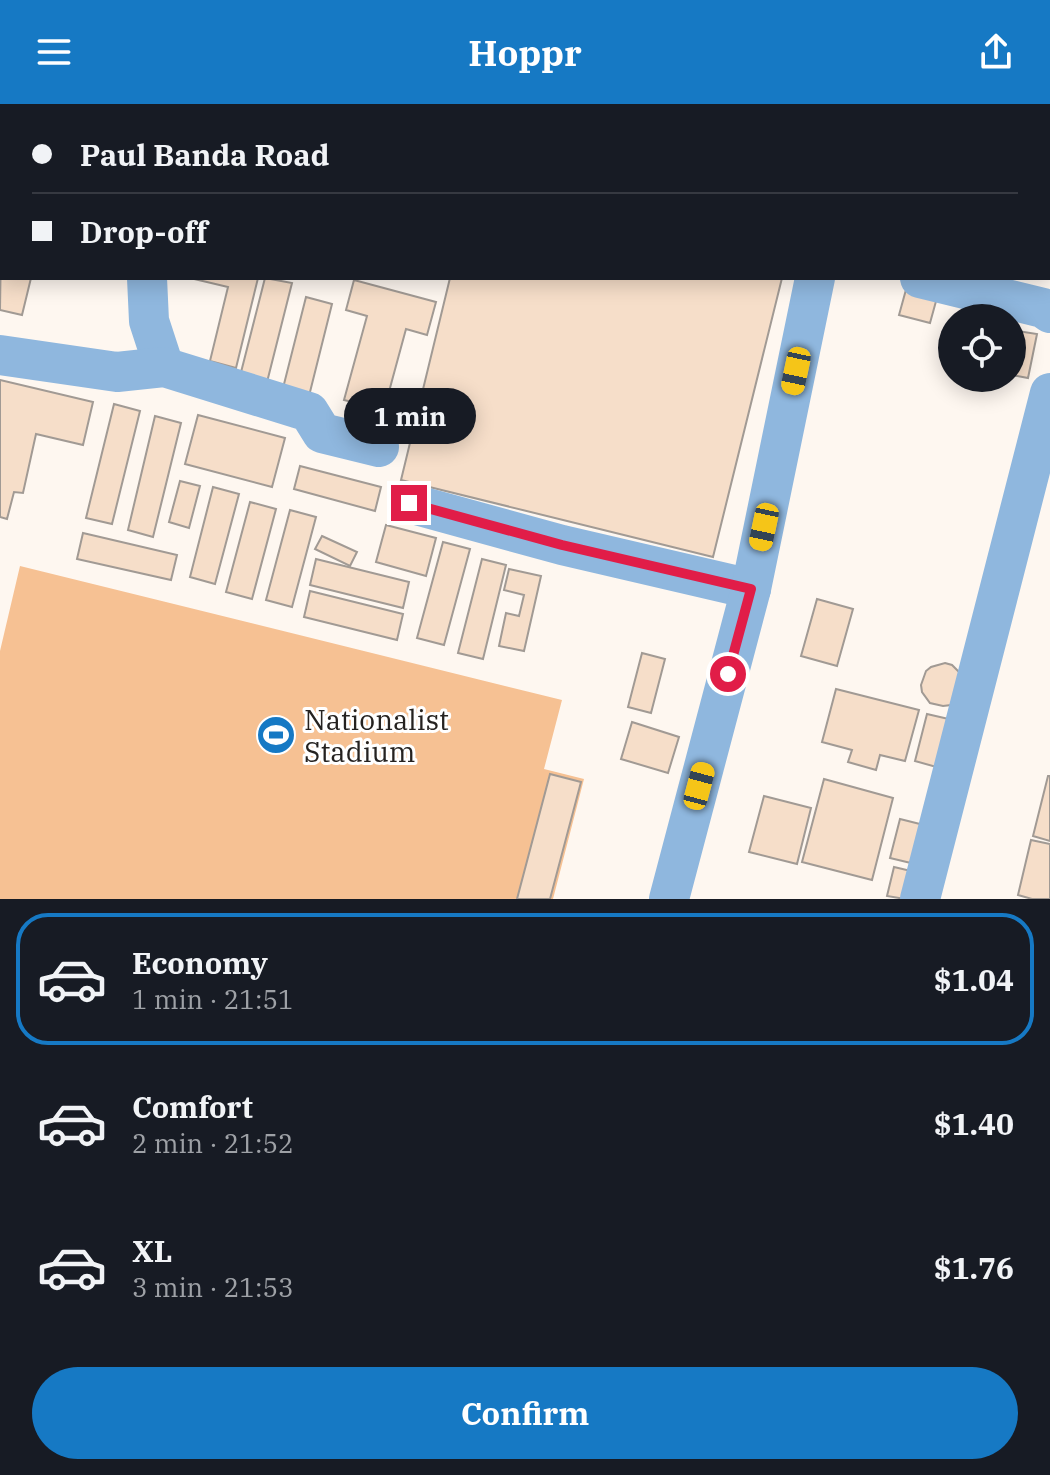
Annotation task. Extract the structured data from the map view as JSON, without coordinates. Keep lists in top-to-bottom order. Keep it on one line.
{"places":{"sports":["Nationalist Stadium"]},"page":{"header":"Hoppr","banner":["Paul Banda Road","Drop-off"],"bubble":"1 min","list":[{"name":"Economy","note":"1 min · 21:51","value":"$1.04"},{"name":"Comfort","note":"2 min · 21:52","value":"$1.40"},{"name":"XL","note":"3 min · 21:53","value":"$1.76"}],"buttons":"Confirm"}}
